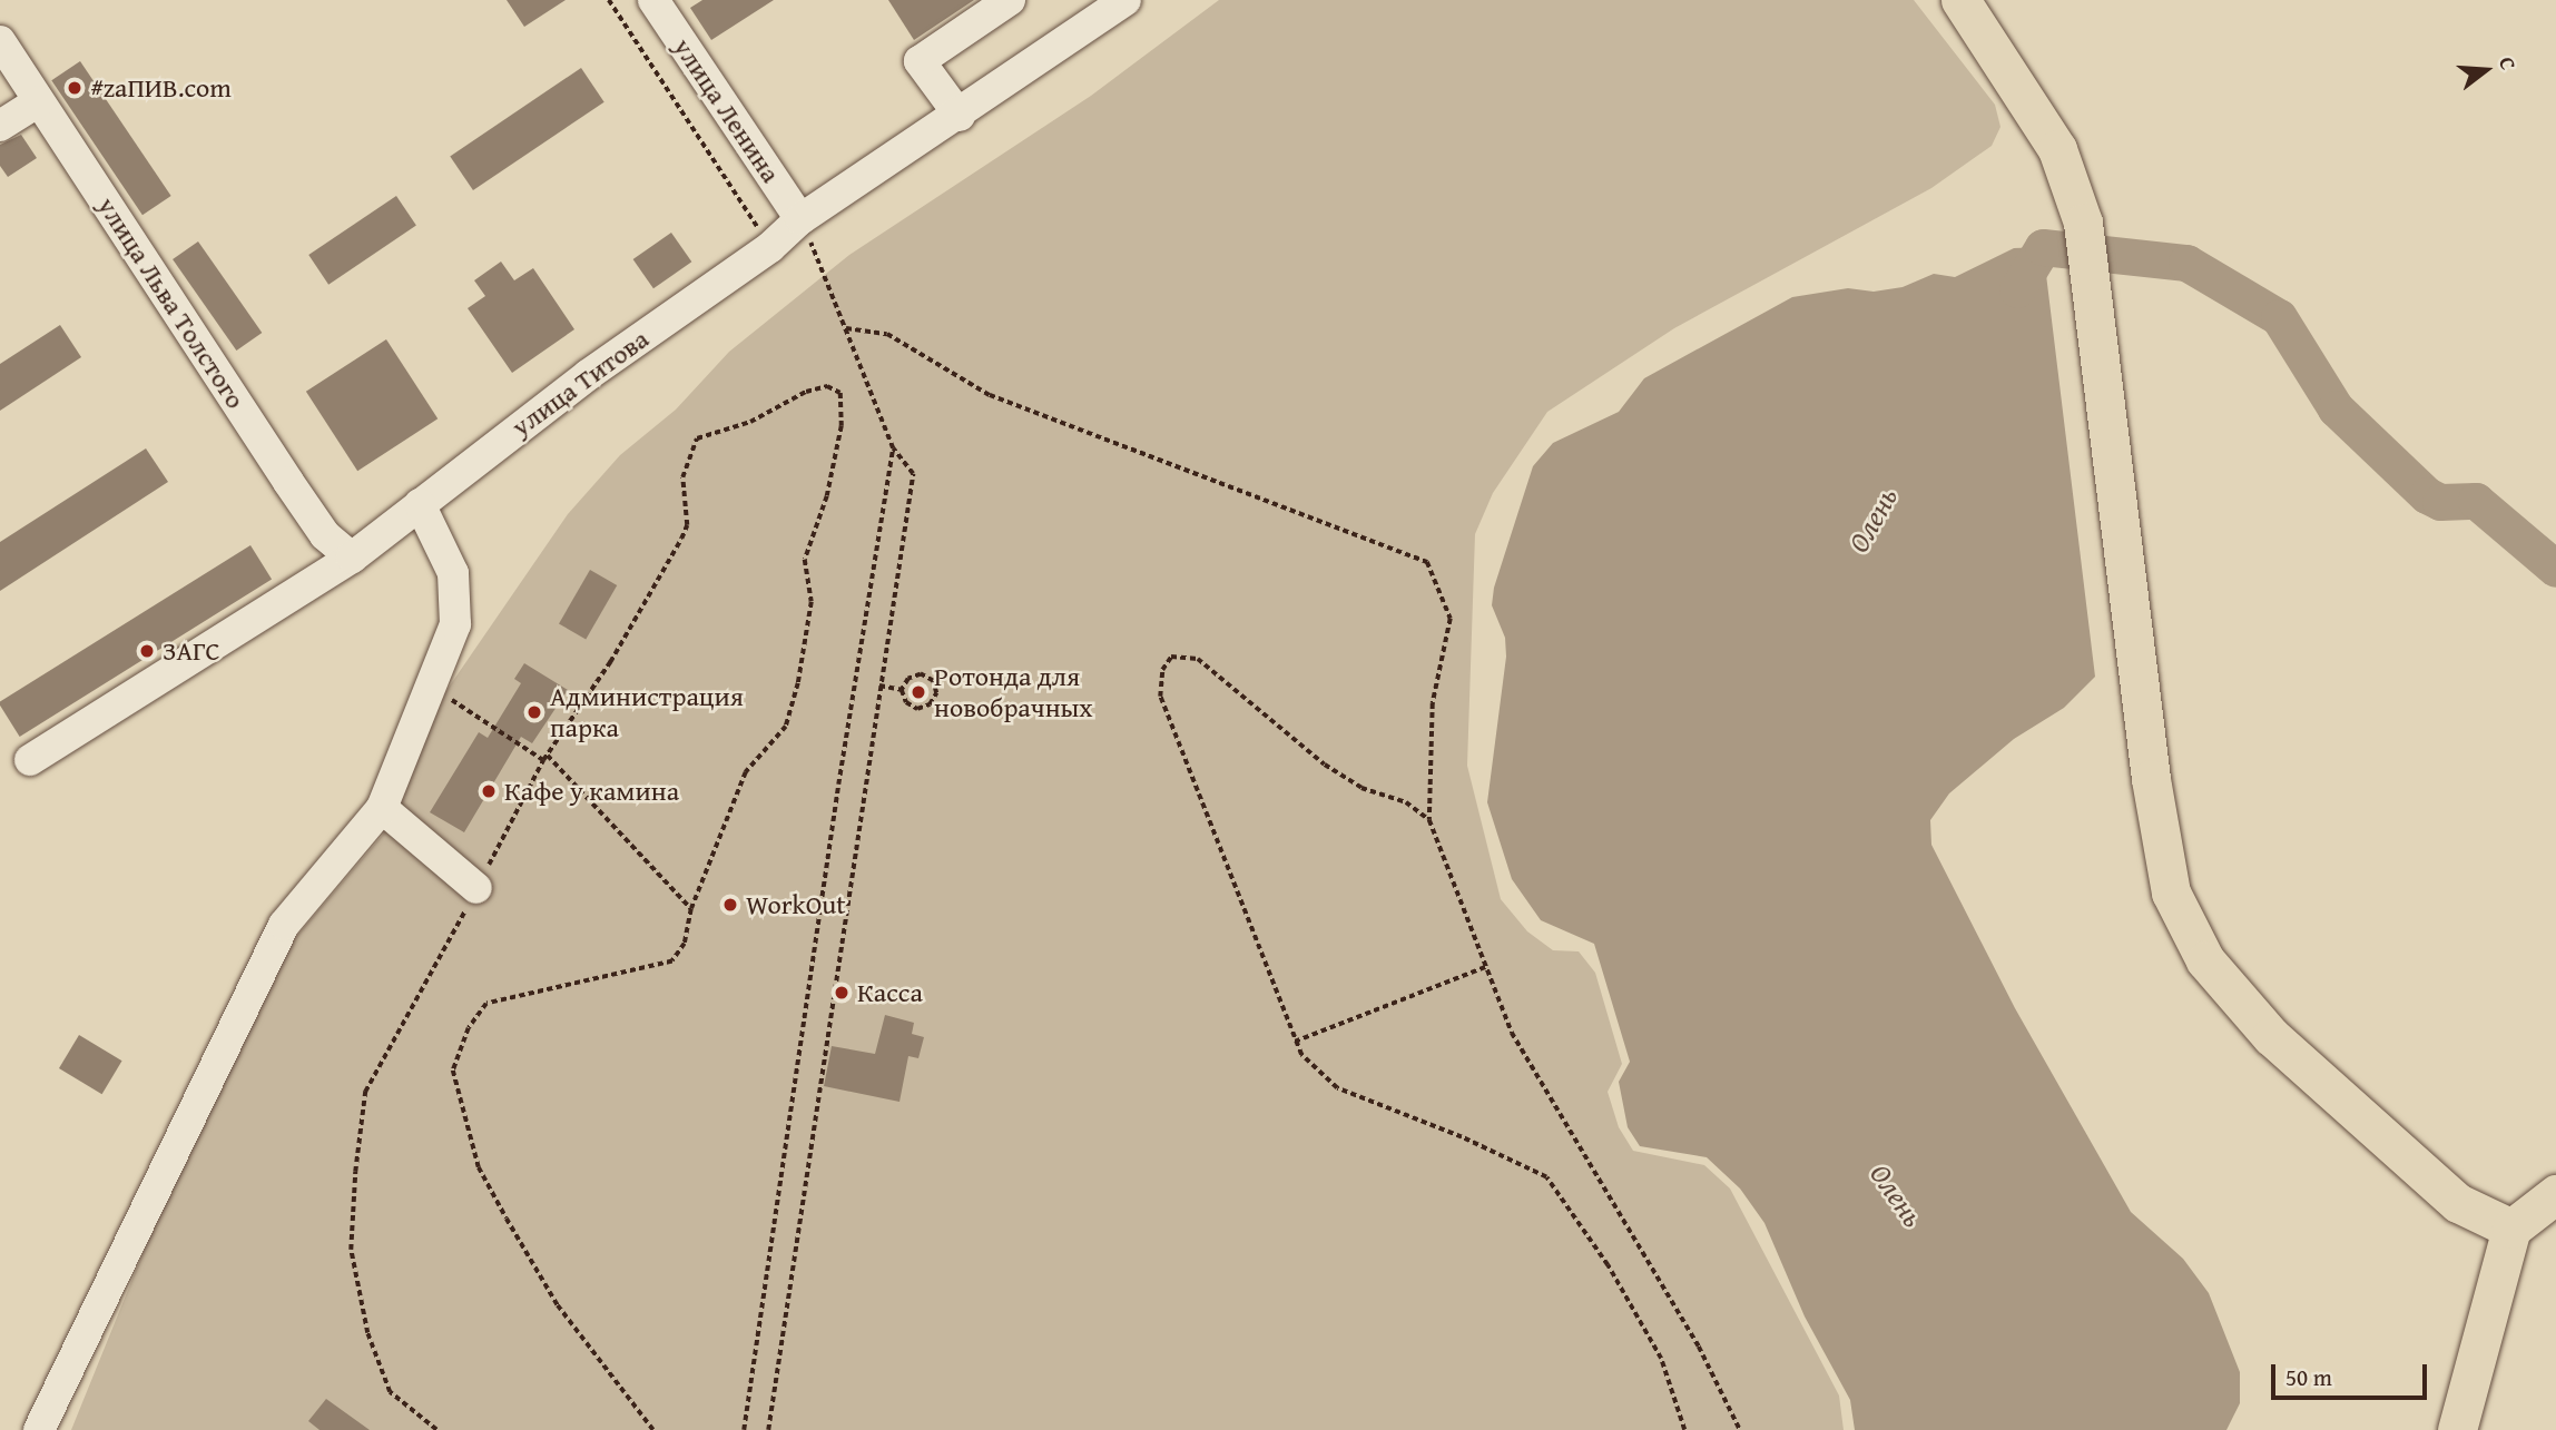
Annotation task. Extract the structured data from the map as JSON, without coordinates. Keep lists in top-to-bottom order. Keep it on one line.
{"streets":{"street":["улица Ленина","улица Льва Толстого","улица Титова"]},"crossings":[["улица Ленина","улица Титова"],["улица Льва Толстого","улица Титова"]],"water":["Олень"],"places":["#zaПИВ.com","ЗАГС","Ротонда для новобрачных","Администрация парка","Кафе у камина","WorkOut","Касса"],"scale_bar":"50 m","north":"right"}
